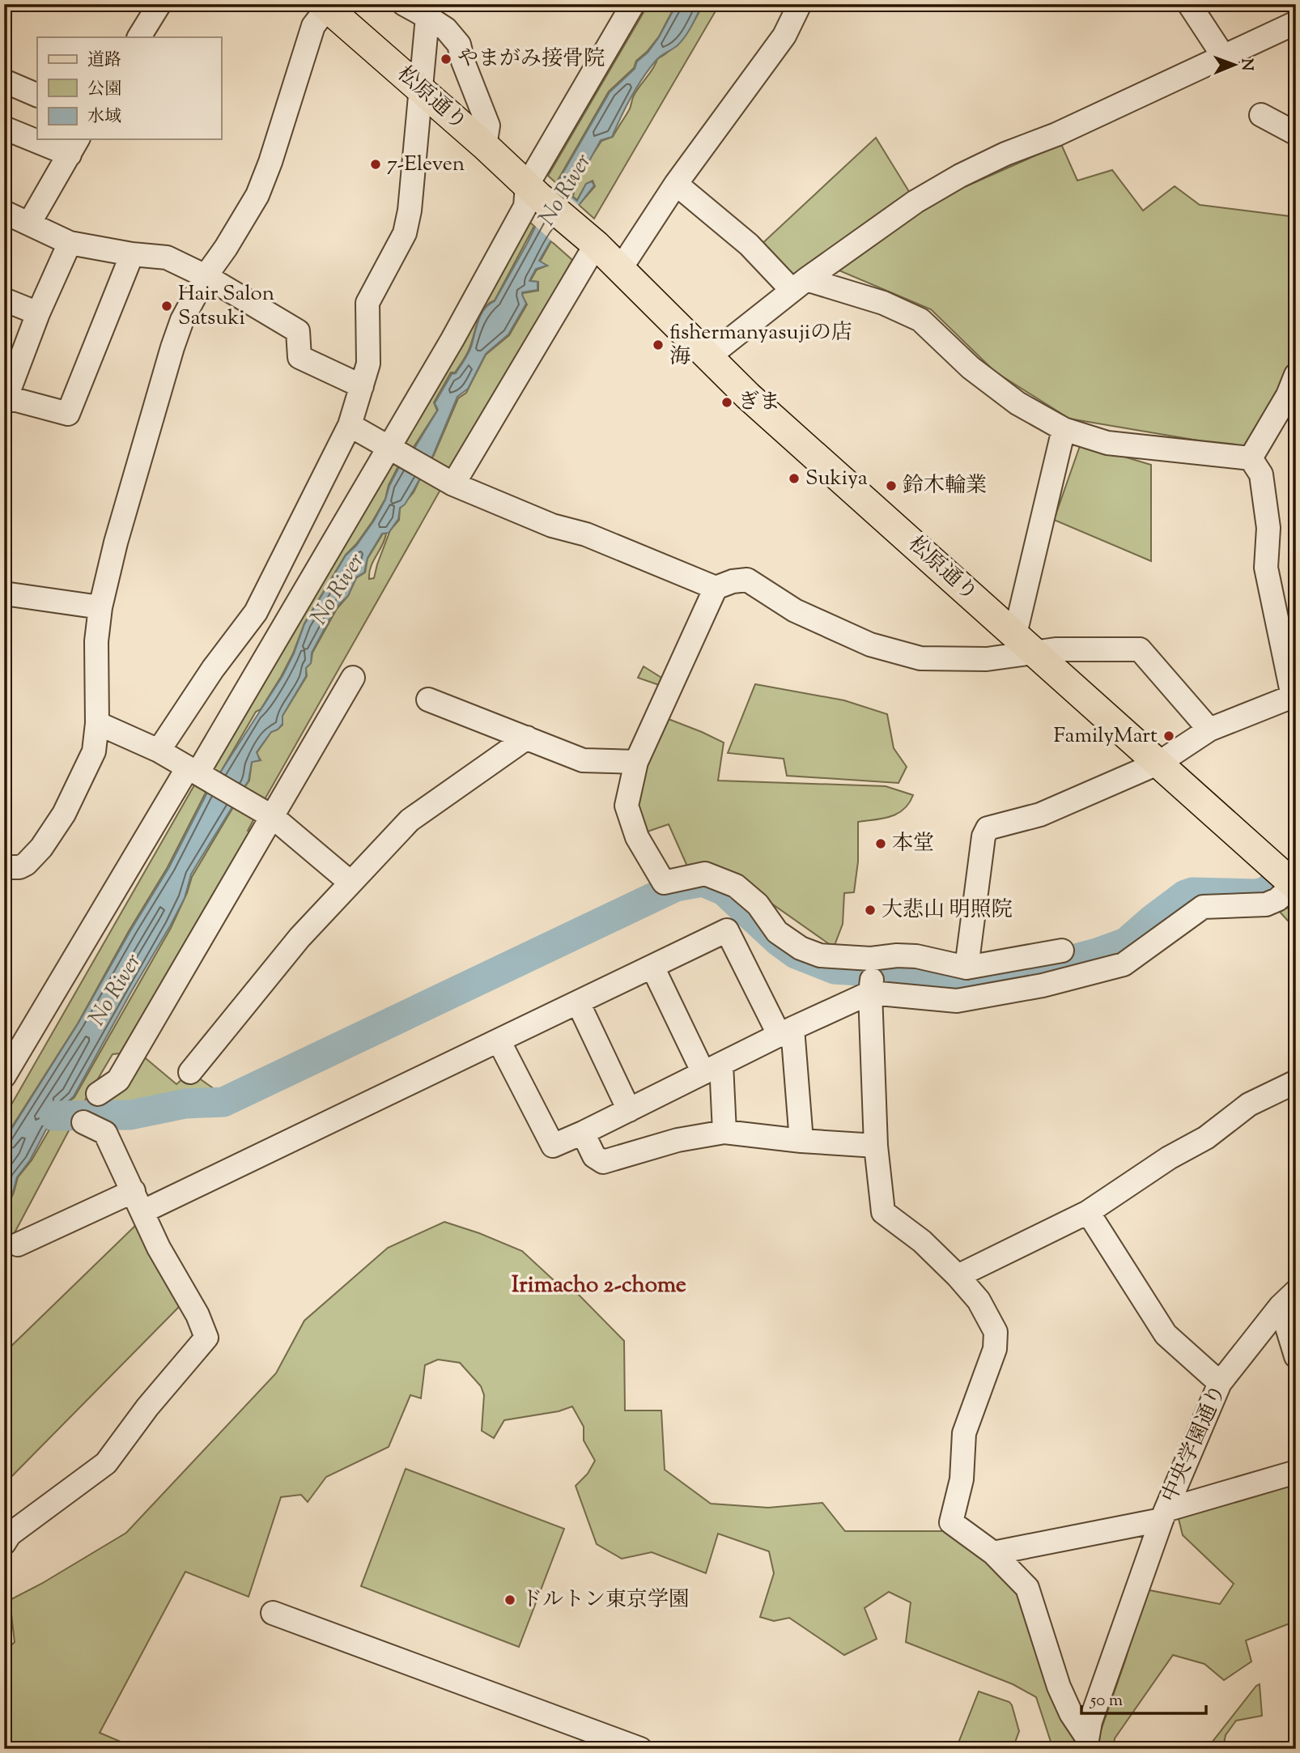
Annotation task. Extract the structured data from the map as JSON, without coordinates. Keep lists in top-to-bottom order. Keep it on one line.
{"streets":{"main road":["松原通り"],"street":["中央学園通り"]},"districts":["Irimacho 2-chome"],"water":["No River"],"places":["やまがみ接骨院","7-Eleven","Hair Salon Satsuki","fishermanyasujiの店 海","ぎま","Sukiya","鈴木輪業","FamilyMart","本堂","大悲山 明照院","ドルトン東京学園"],"legend":["道路","公園","水域"],"scale_bar":"50 m","north":"right"}
